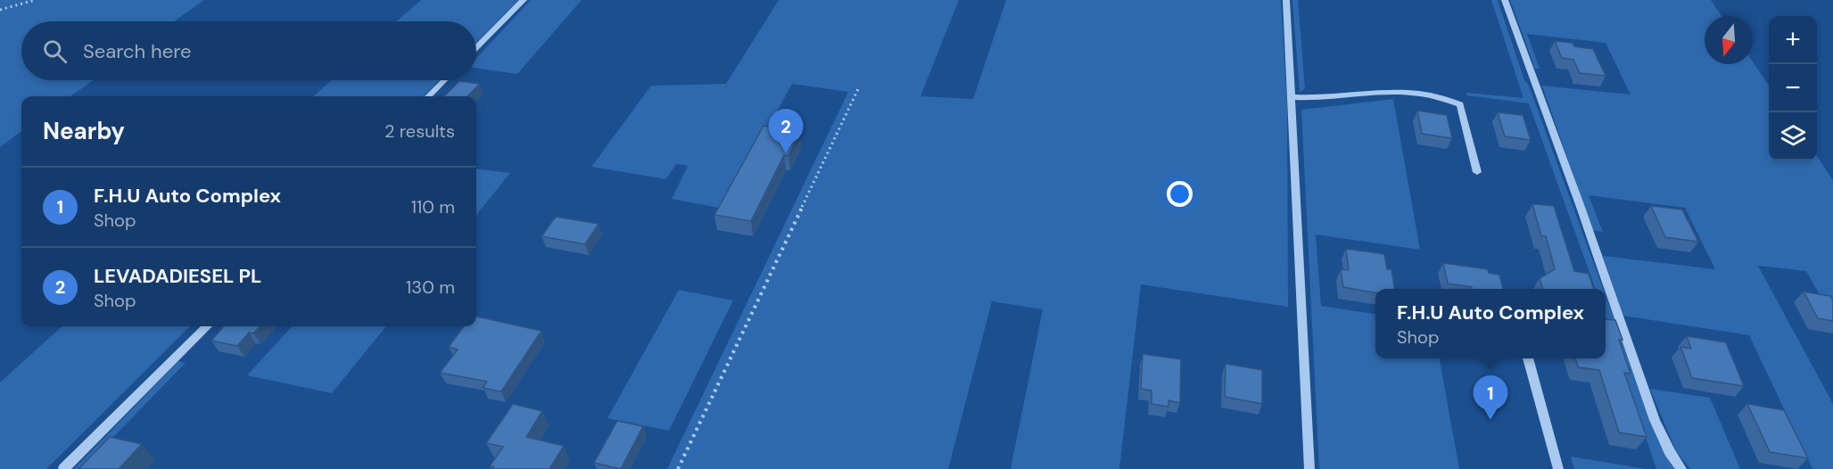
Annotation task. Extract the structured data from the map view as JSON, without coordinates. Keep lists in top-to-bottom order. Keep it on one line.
{"north":"bottom","page":{"map_buttons":["+","−"],"search":"Search here","heading":["Nearby","2 results"],"pins":["2","1"],"list":[{"mark":"1","name":"F.H.U Auto Complex","note":"Shop","value":"110 m"},{"mark":"2","name":"LEVADADIESEL PL","note":"Shop","value":"130 m"}],"popup":["F.H.U Auto Complex","Shop"]}}
